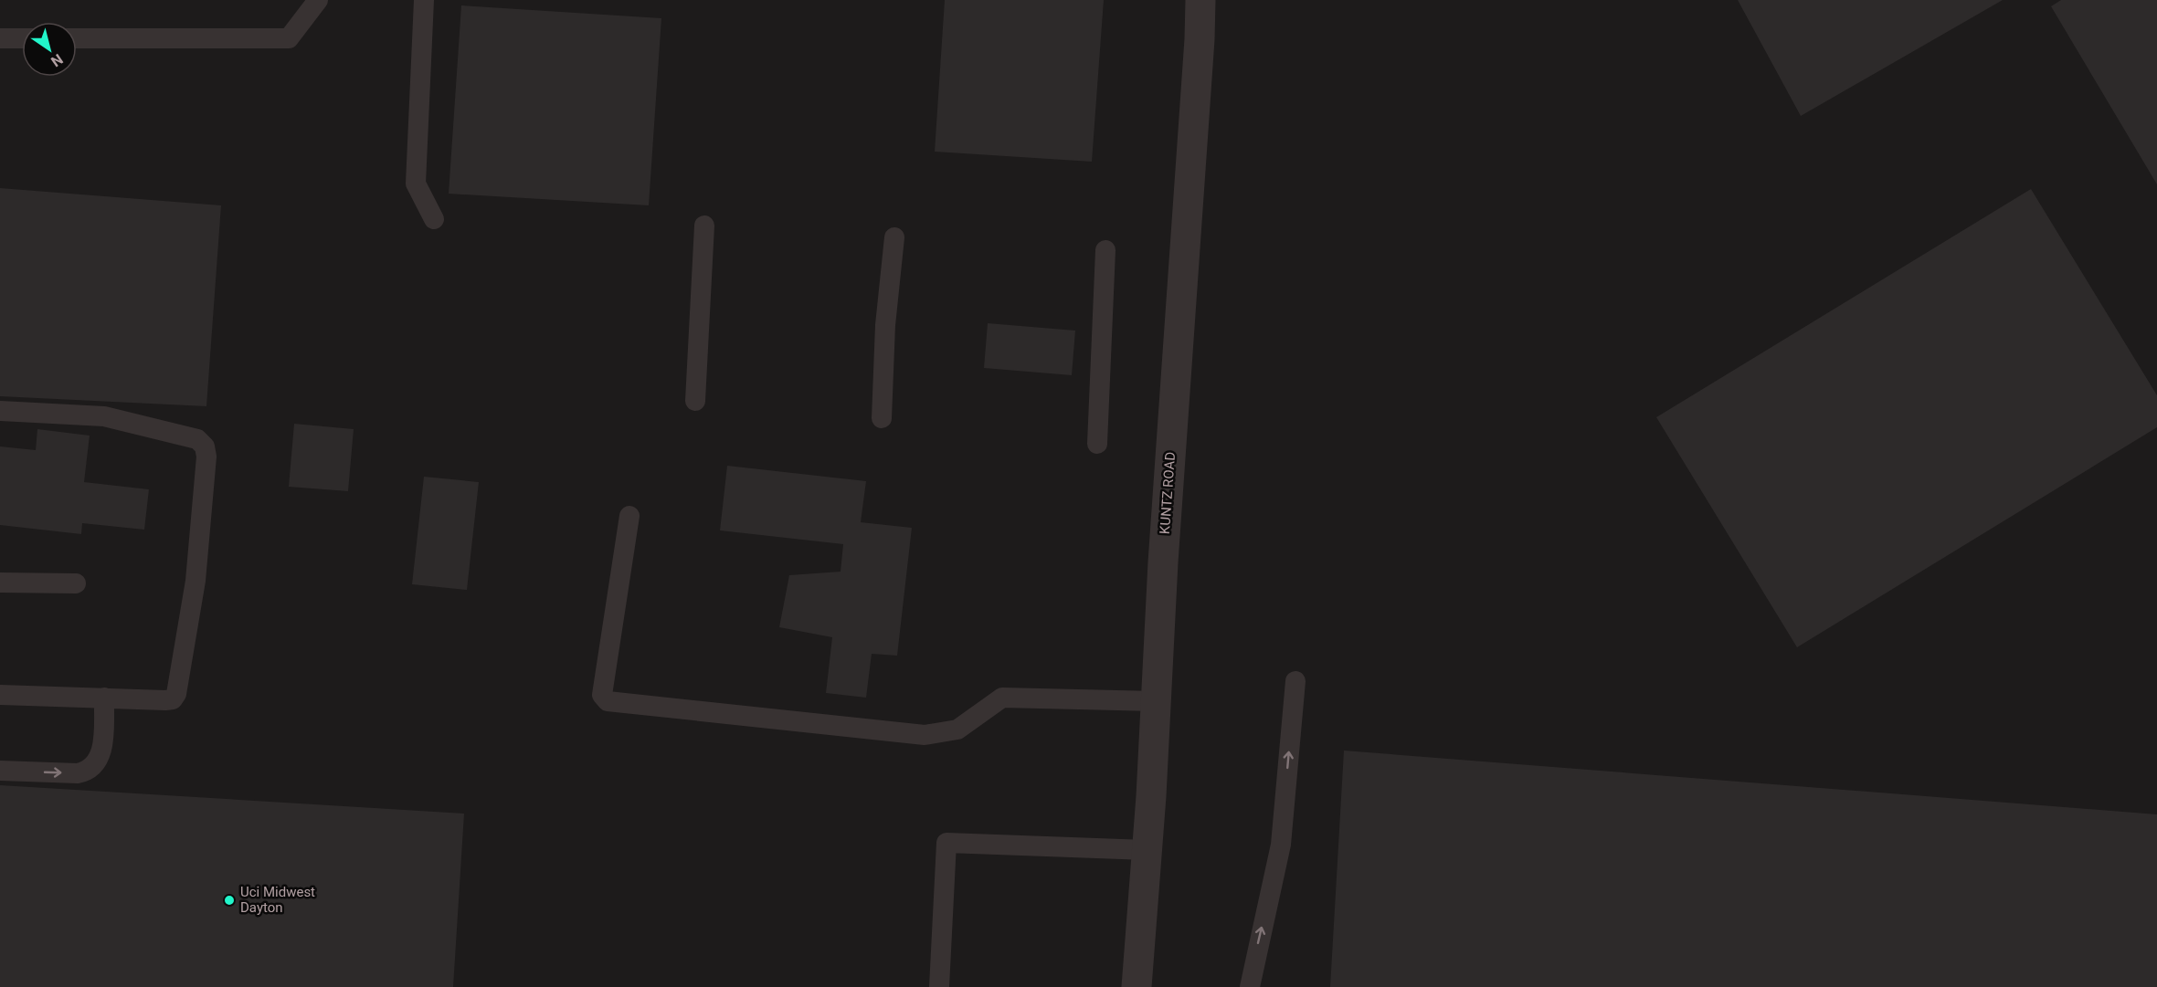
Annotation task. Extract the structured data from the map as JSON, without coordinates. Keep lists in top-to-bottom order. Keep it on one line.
{"streets":{"street":["KUNTZ ROAD"]},"places":["Uci Midwest Dayton"],"north":"bottom right"}
